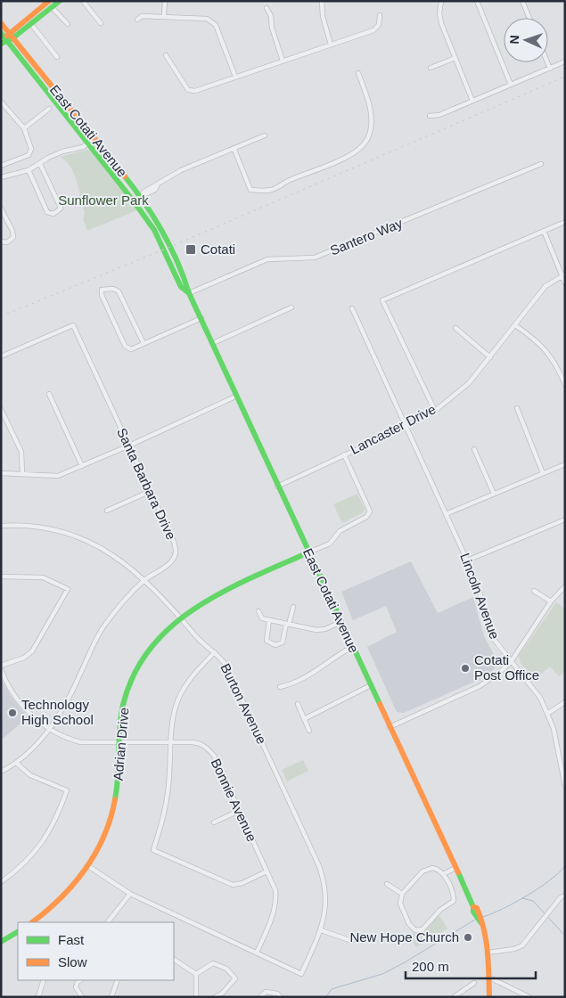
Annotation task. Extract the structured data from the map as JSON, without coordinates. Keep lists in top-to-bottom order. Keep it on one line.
{"streets":{"main road":["East Cotati Avenue","Adrian Drive"],"street":["Santero Way","Lancaster Drive","Santa Barbara Drive","Lincoln Avenue","Burton Avenue","Bonnie Avenue"]},"crossings":[["East Cotati Avenue","Santero Way"],["East Cotati Avenue","Lancaster Drive"],["East Cotati Avenue","Adrian Drive"],["Lancaster Drive","Lincoln Avenue"],["Santa Barbara Drive","Burton Avenue"],["Santa Barbara Drive","Bonnie Avenue"],["Burton Avenue","Adrian Drive"],["Burton Avenue","Bonnie Avenue"],["Adrian Drive","Bonnie Avenue"]],"parks":["Sunflower Park"],"places":{"transit":["Cotati"],"other":["Cotati Post Office","Technology High School","New Hope Church"]},"legend":["Fast","Slow"],"scale_bar":"200 m","north":"left"}
